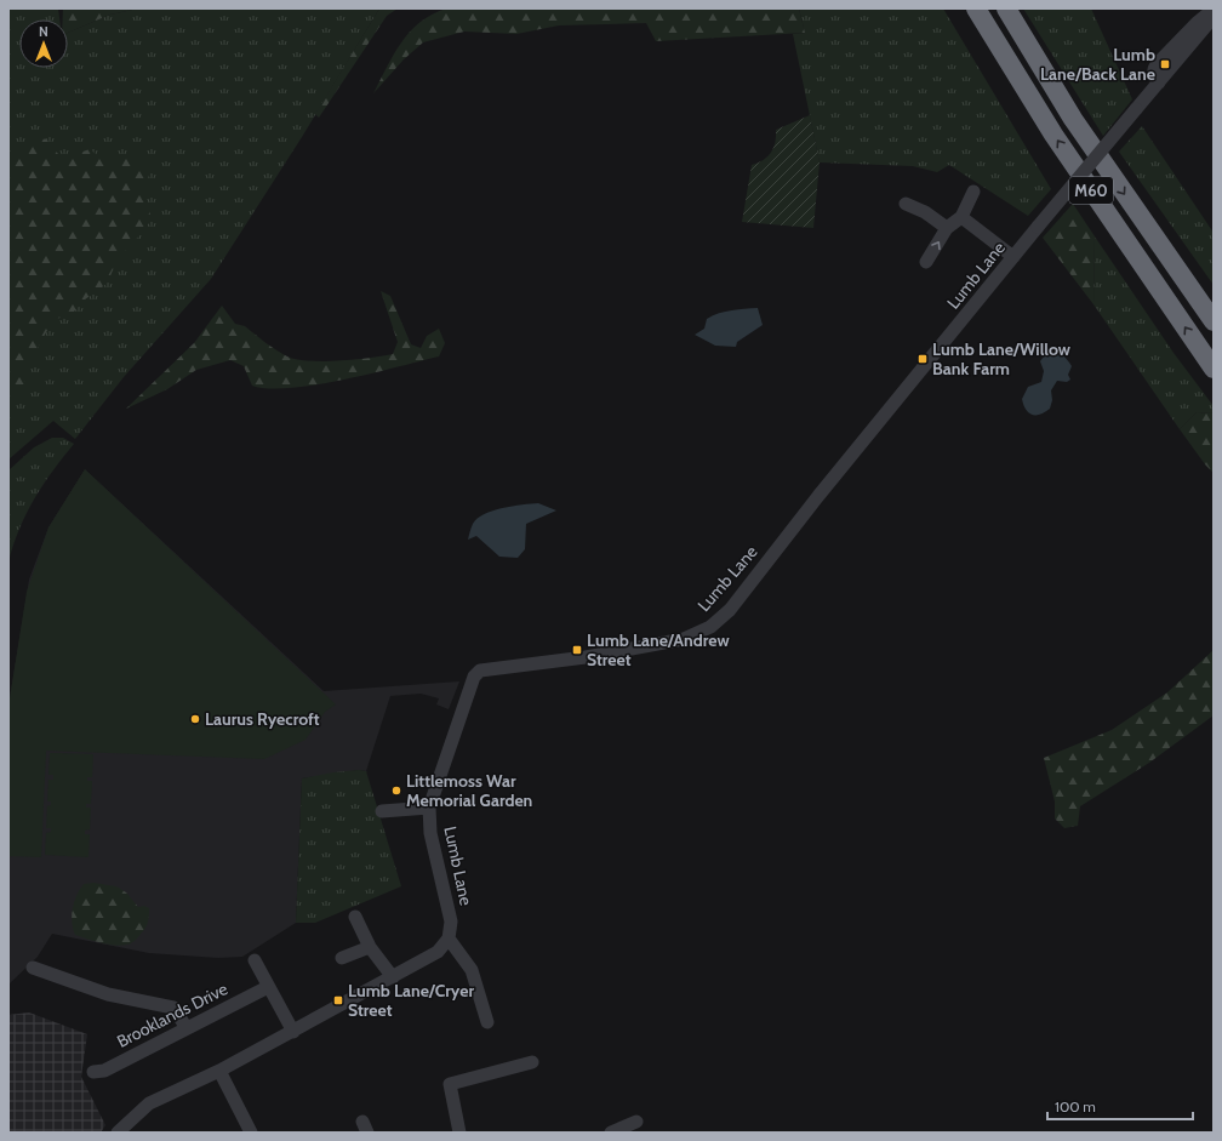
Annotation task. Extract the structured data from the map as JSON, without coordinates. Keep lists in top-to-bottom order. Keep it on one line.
{"streets":{"highway":["M60"],"street":["Lumb Lane","Brooklands Drive"]},"places":{"transit":["Lumb Lane/Back Lane","Lumb Lane/Willow Bank Farm","Lumb Lane/Andrew Street","Lumb Lane/Cryer Street"],"other":["Laurus Ryecroft","Littlemoss War Memorial Garden"]},"scale_bar":"100 m","north":"top"}
